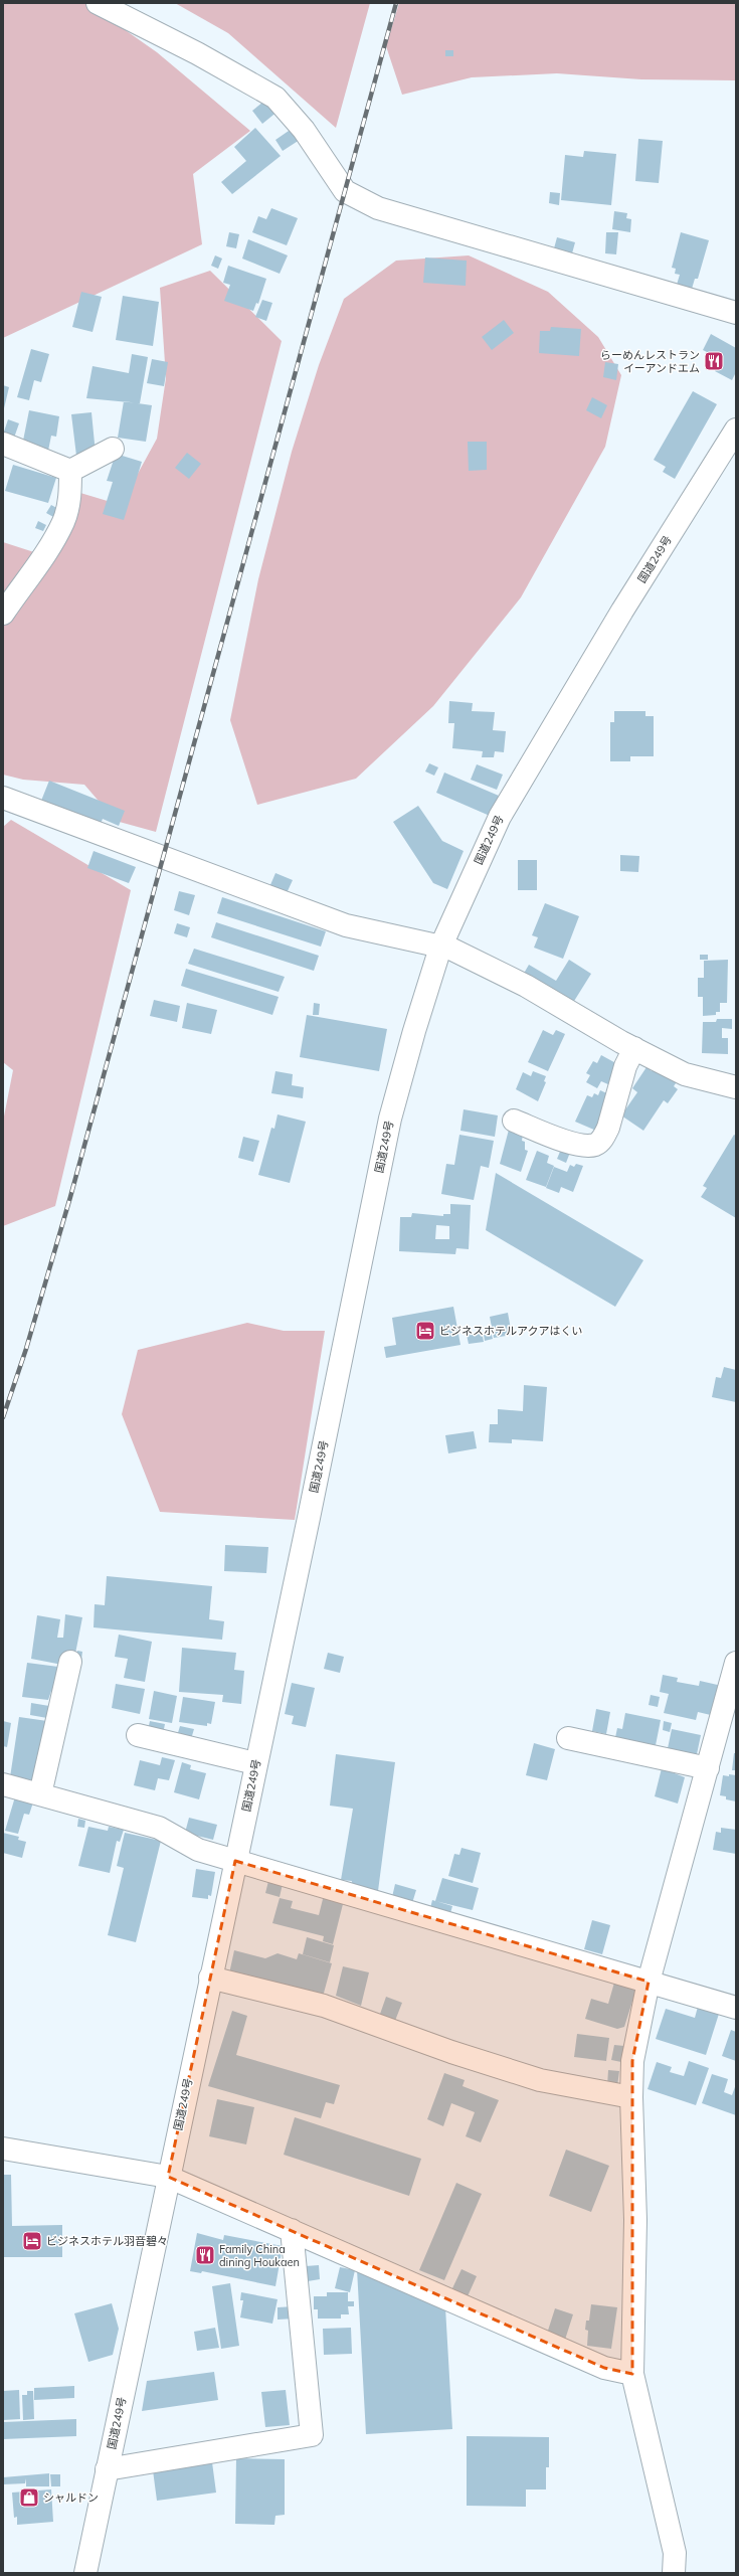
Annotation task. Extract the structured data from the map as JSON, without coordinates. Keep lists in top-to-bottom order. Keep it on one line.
{"streets":{"main road":["国道249号"]},"places":{"restaurant":["らーめんレストラン イーアンドエム","Family China dining Houkaen"],"hotel":["ビジネスホテルアクアはくい","ビジネスホテル羽音碧々"],"shop":["シャルドン"]}}
